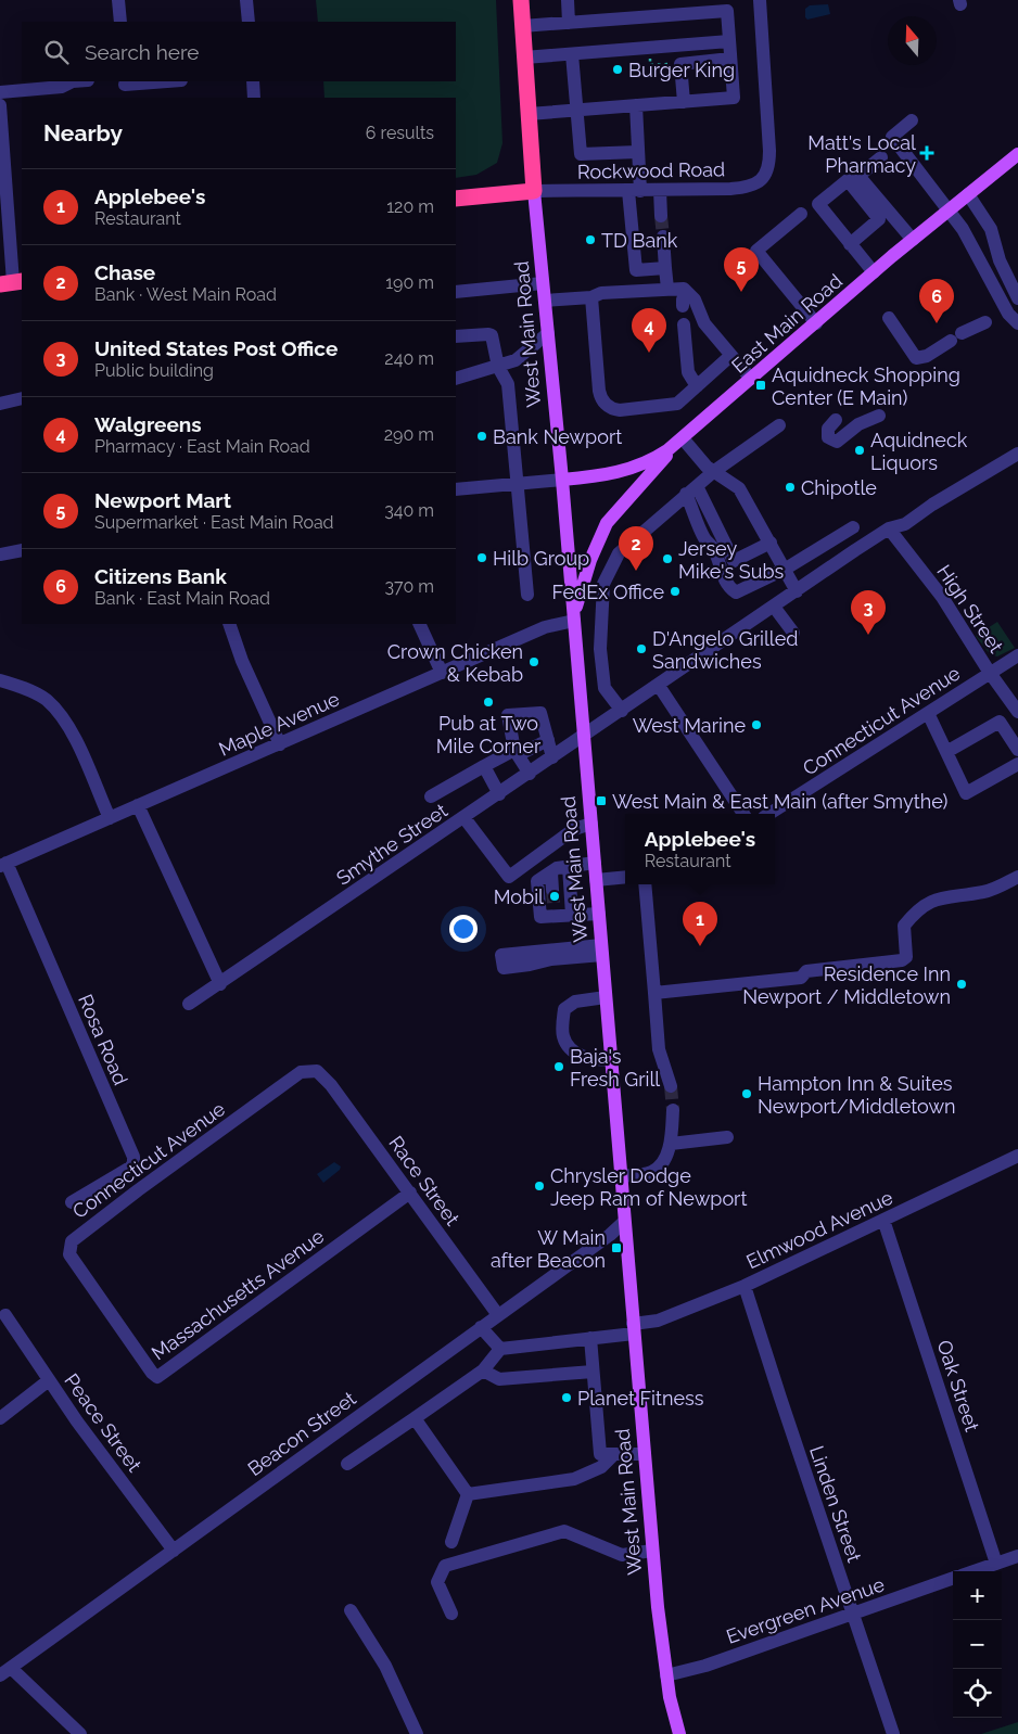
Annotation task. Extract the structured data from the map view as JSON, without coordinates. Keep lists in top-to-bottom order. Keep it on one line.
{"streets":{"highway":["West Main Road"],"main road":["East Main Road"],"street":["Rockwood Road","High Street","Connecticut Avenue","Maple Avenue","Smythe Street","Rosa Road","Race Street","Elmwood Avenue","Massachusetts Avenue","Oak Street","Peace Street","Beacon Street","Linden Street","Evergreen Avenue"]},"crossings":[["Rockwood Road","West Main Road"],["East Main Road","West Main Road"],["West Main Road","Maple Avenue"],["West Main Road","Smythe Street"],["West Main Road","Elmwood Avenue"],["West Main Road","Beacon Street"],["West Main Road","Evergreen Avenue"],["High Street","Connecticut Avenue"],["High Street","Smythe Street"],["Connecticut Avenue","Race Street"],["Connecticut Avenue","Massachusetts Avenue"],["Maple Avenue","Rosa Road"],["Race Street","Massachusetts Avenue"],["Race Street","Beacon Street"],["Elmwood Avenue","Oak Street"],["Elmwood Avenue","Linden Street"],["Peace Street","Beacon Street"],["Linden Street","Evergreen Avenue"]],"places":{"other":["Burger King","TD Bank","Bank Newport","Aquidneck Liquors","Chipotle","Hilb Group","Jersey Mike's Subs","FedEx Office","D'Angelo Grilled Sandwiches","Crown Chicken & Kebab","Pub at Two Mile Corner","West Marine","Mobil","Residence Inn Newport / Middletown","Baja's Fresh Grill","Hampton Inn & Suites Newport/Middletown","Chrysler Dodge Jeep Ram of Newport","Planet Fitness"],"health":["Matt's Local Pharmacy"],"transit":["Aquidneck Shopping Center (E Main)","West Main & East Main (after Smythe)","W Main after Beacon"]},"north":"top","page":{"search":"Search here","heading":["Nearby","6 results"],"list":[{"mark":"1","name":"Applebee's","note":"Restaurant","value":"120 m"},{"mark":"2","name":"Chase","note":"Bank · West Main Road","value":"190 m"},{"mark":"3","name":"United States Post Office","note":"Public building","value":"240 m"},{"mark":"4","name":"Walgreens","note":"Pharmacy · East Main Road","value":"290 m"},{"mark":"5","name":"Newport Mart","note":"Supermarket · East Main Road","value":"340 m"},{"mark":"6","name":"Citizens Bank","note":"Bank · East Main Road","value":"370 m"}],"pins":["5","6","4","2","3","1"],"popup":["Applebee's","Restaurant"],"map_buttons":["+","−"]}}
